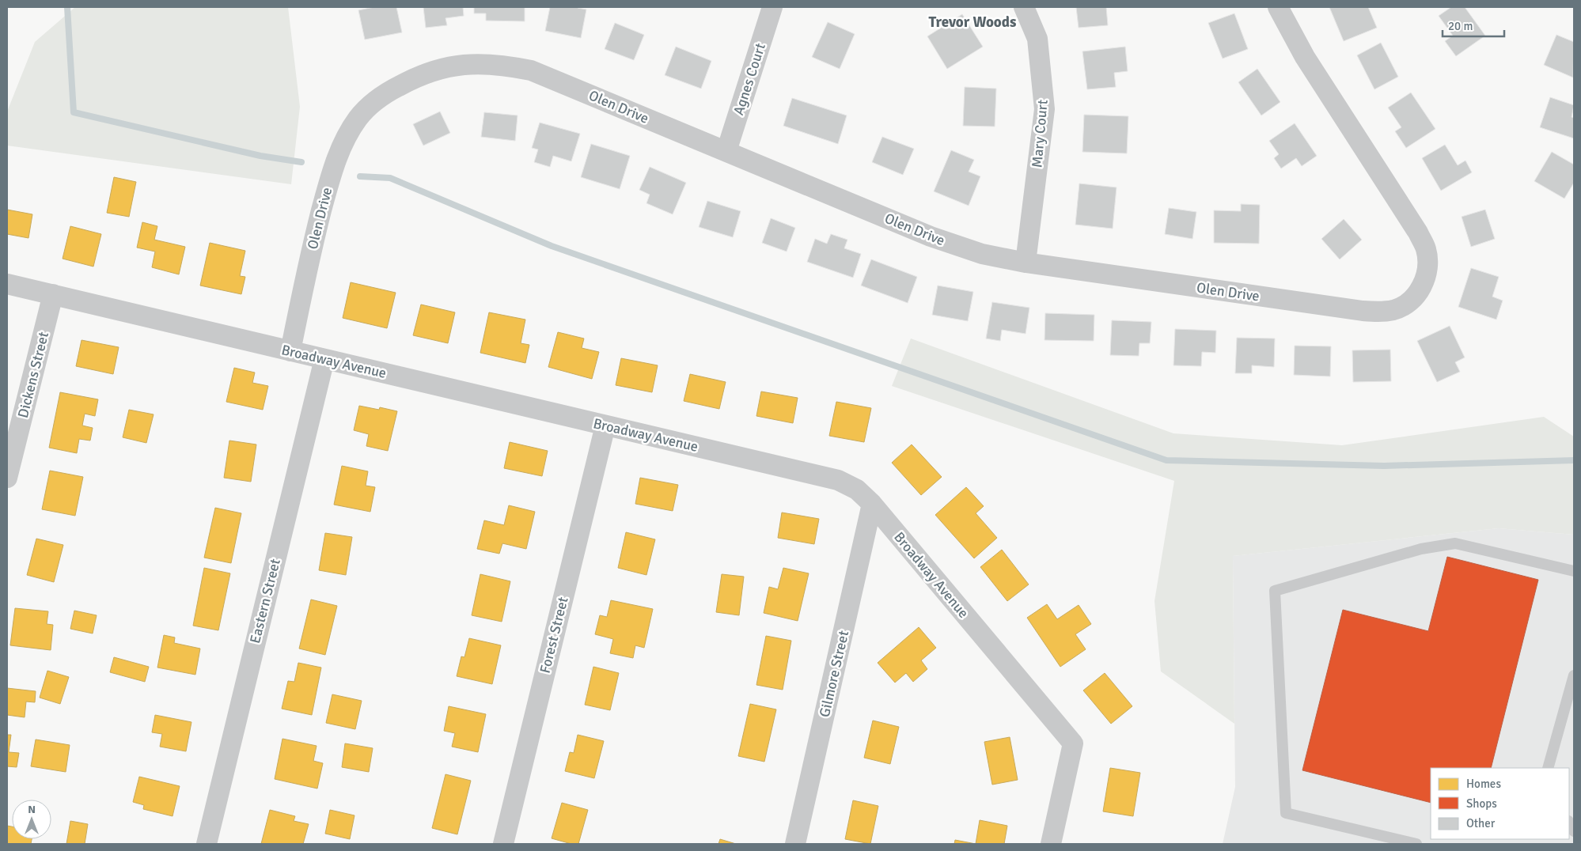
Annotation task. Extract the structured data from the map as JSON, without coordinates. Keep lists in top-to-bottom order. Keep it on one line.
{"streets":{"street":["Agnes Court","Olen Drive","Mary Court","Broadway Avenue","Dickens Street","Eastern Street","Forest Street","Gilmore Street"]},"crossings":[["Agnes Court","Olen Drive"],["Olen Drive","Mary Court"],["Olen Drive","Broadway Avenue"],["Broadway Avenue","Dickens Street"],["Broadway Avenue","Eastern Street"],["Broadway Avenue","Forest Street"],["Broadway Avenue","Gilmore Street"]],"districts":["Trevor Woods"],"legend":["Homes","Shops","Other"],"scale_bar":"20 m","north":"top"}
